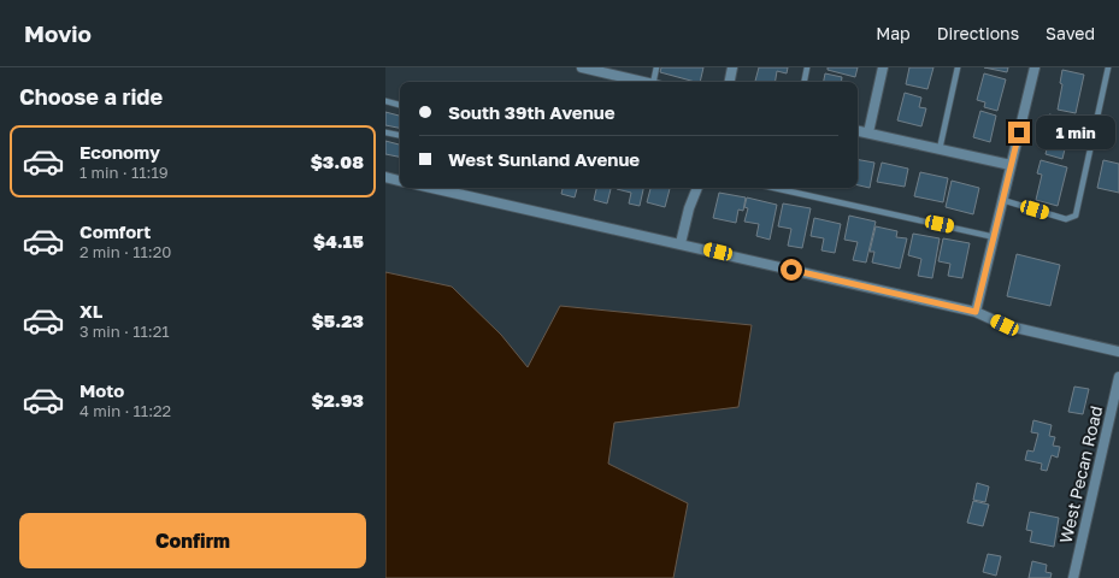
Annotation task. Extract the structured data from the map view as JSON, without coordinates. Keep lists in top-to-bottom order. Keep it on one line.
{"streets":{"street":["West Pecan Road"]},"page":{"header":"Movio","nav":["Map","Directions","Saved"],"heading":"Choose a ride","banner":["South 39th Avenue","West Sunland Avenue"],"bubble":"1 min","list":[{"name":"Economy","note":"1 min · 11:19","value":"$3.08"},{"name":"Comfort","note":"2 min · 11:20","value":"$4.15"},{"name":"XL","note":"3 min · 11:21","value":"$5.23"},{"name":"Moto","note":"4 min · 11:22","value":"$2.93"}],"buttons":"Confirm"}}
